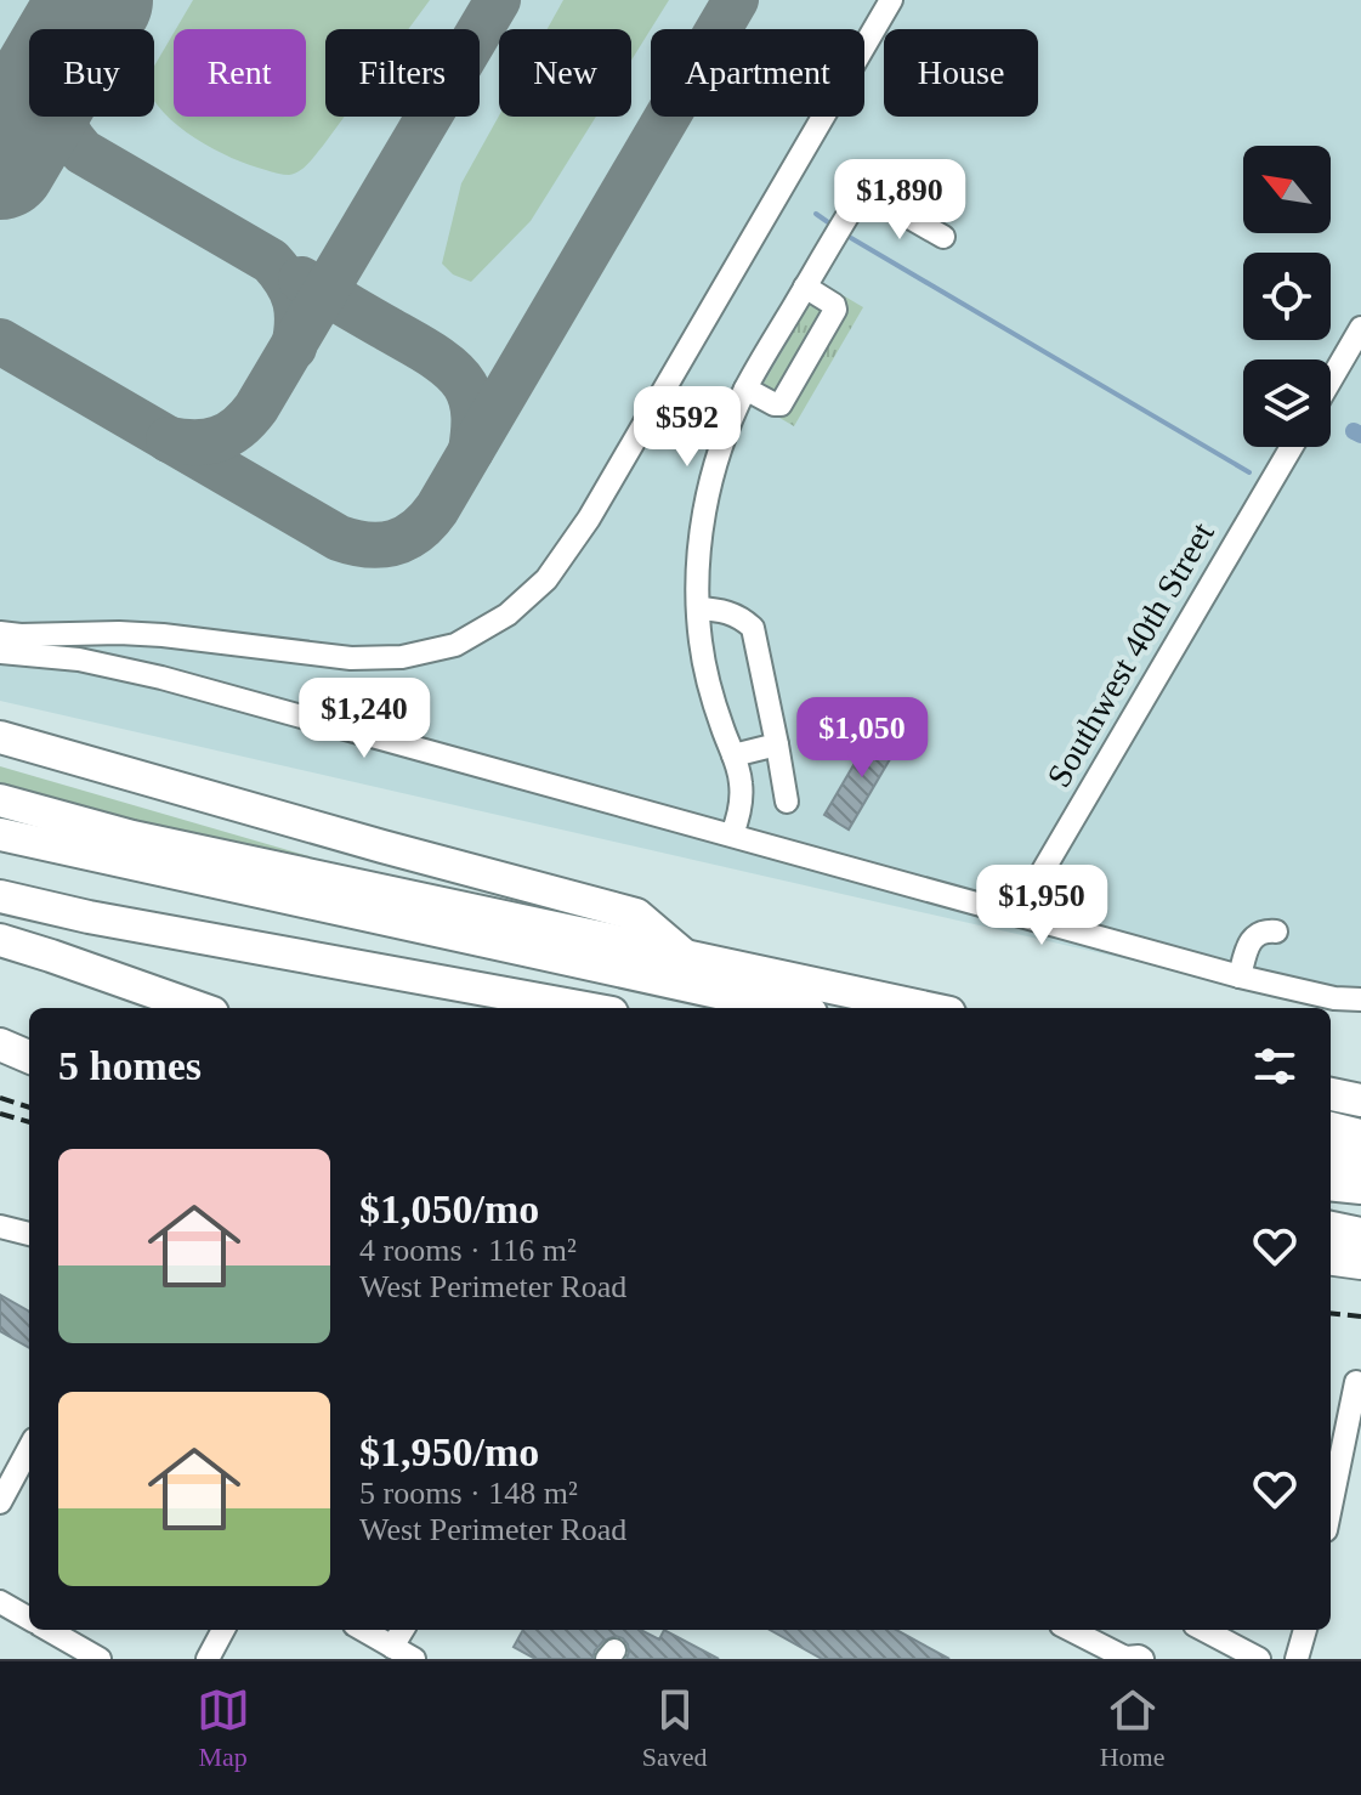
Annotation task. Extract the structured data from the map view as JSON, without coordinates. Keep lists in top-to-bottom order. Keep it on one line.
{"streets":{"street":["Southwest 40th Street"]},"north":"top left","page":{"chip":["Buy","Rent","Filters","New","Apartment","House"],"price":["$1,890","$592","$1,240","$1,050","$1,950"],"heading":"5 homes","list":[{"name":"$1,050/mo","note":"4 rooms · 116 m² · West Perimeter Road"},{"name":"$1,950/mo","note":"5 rooms · 148 m² · West Perimeter Road"}],"tabs":["Map","Saved","Home"]}}
